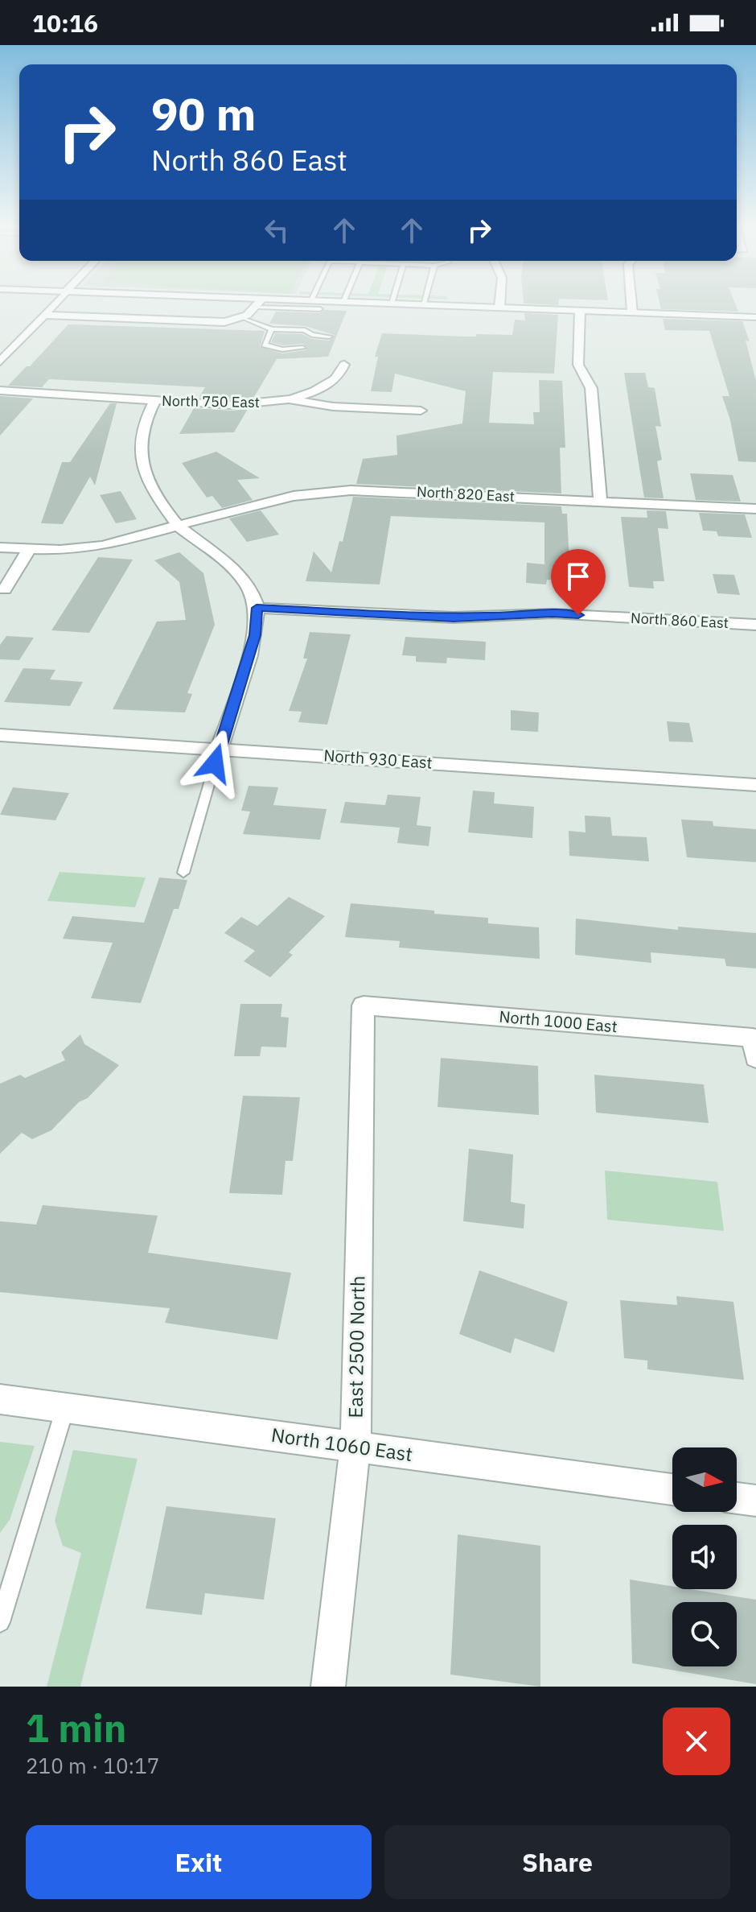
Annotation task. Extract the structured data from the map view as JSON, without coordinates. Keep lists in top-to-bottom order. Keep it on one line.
{"streets":{"street":["North 750 East","North 820 East","North 860 East","North 930 East","North 1000 East","East 2500 North","North 1060 East"]},"crossings":[["North 1000 East","East 2500 North"],["East 2500 North","North 1060 East"]],"north":"right","page":{"status":"10:16","turn":["90 m","North 860 East"],"heading":["1 min","210 m · 10:17"],"buttons":["Exit","Share"]}}
